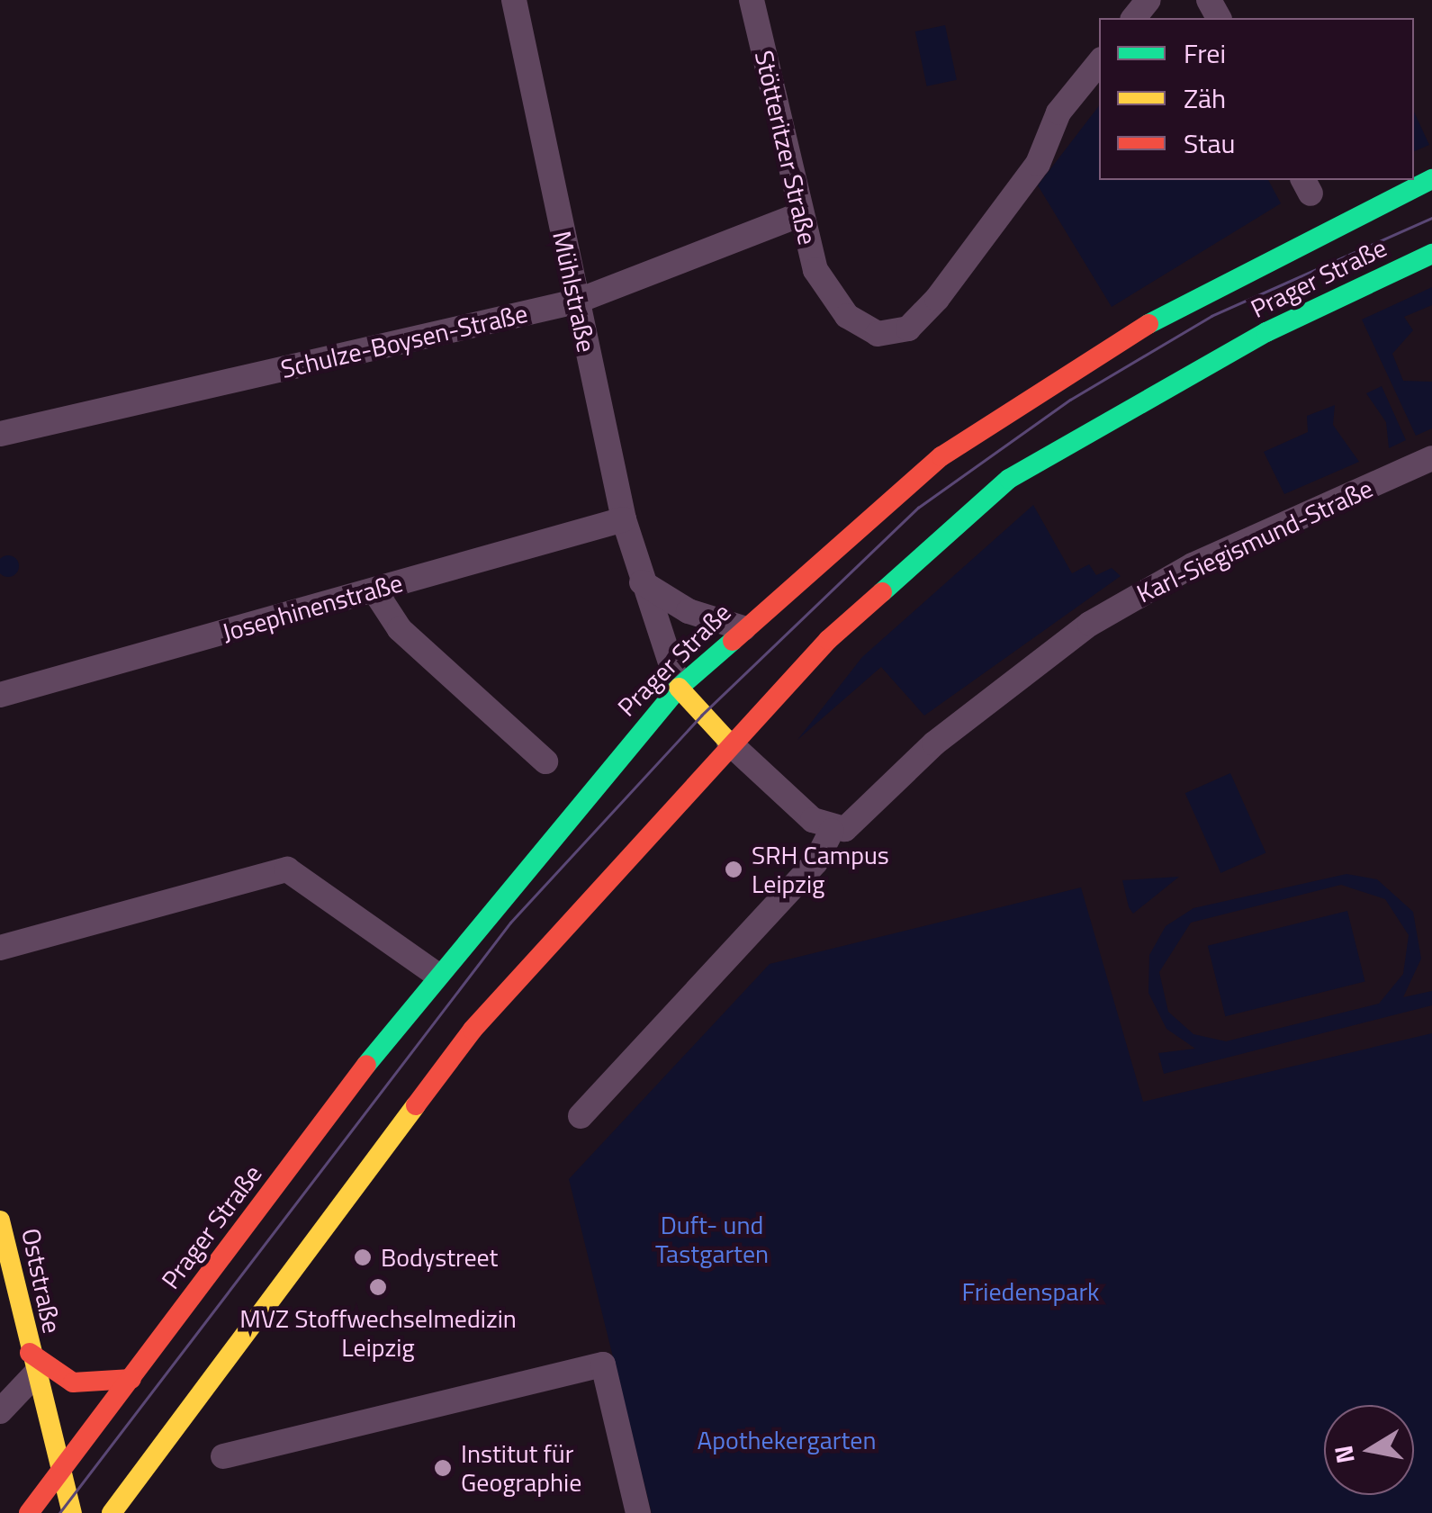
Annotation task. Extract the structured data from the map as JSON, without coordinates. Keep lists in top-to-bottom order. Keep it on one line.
{"streets":{"main road":["Prager Straße","Oststraße"],"street":["Stötteritzer Straße","Mühlstraße","Schulze-Boysen-Straße","Karl-Siegismund-Straße","Josephinenstraße"]},"crossings":[["Stötteritzer Straße","Schulze-Boysen-Straße"],["Prager Straße","Mühlstraße"],["Prager Straße","Oststraße"],["Mühlstraße","Schulze-Boysen-Straße"],["Mühlstraße","Josephinenstraße"]],"parks":["Duft- und Tastgarten","Friedenspark","Apothekergarten"],"places":["SRH Campus Leipzig","Bodystreet","MVZ Stoffwechselmedizin Leipzig","Institut für Geographie"],"legend":["Frei","Zäh","Stau"],"north":"left"}
